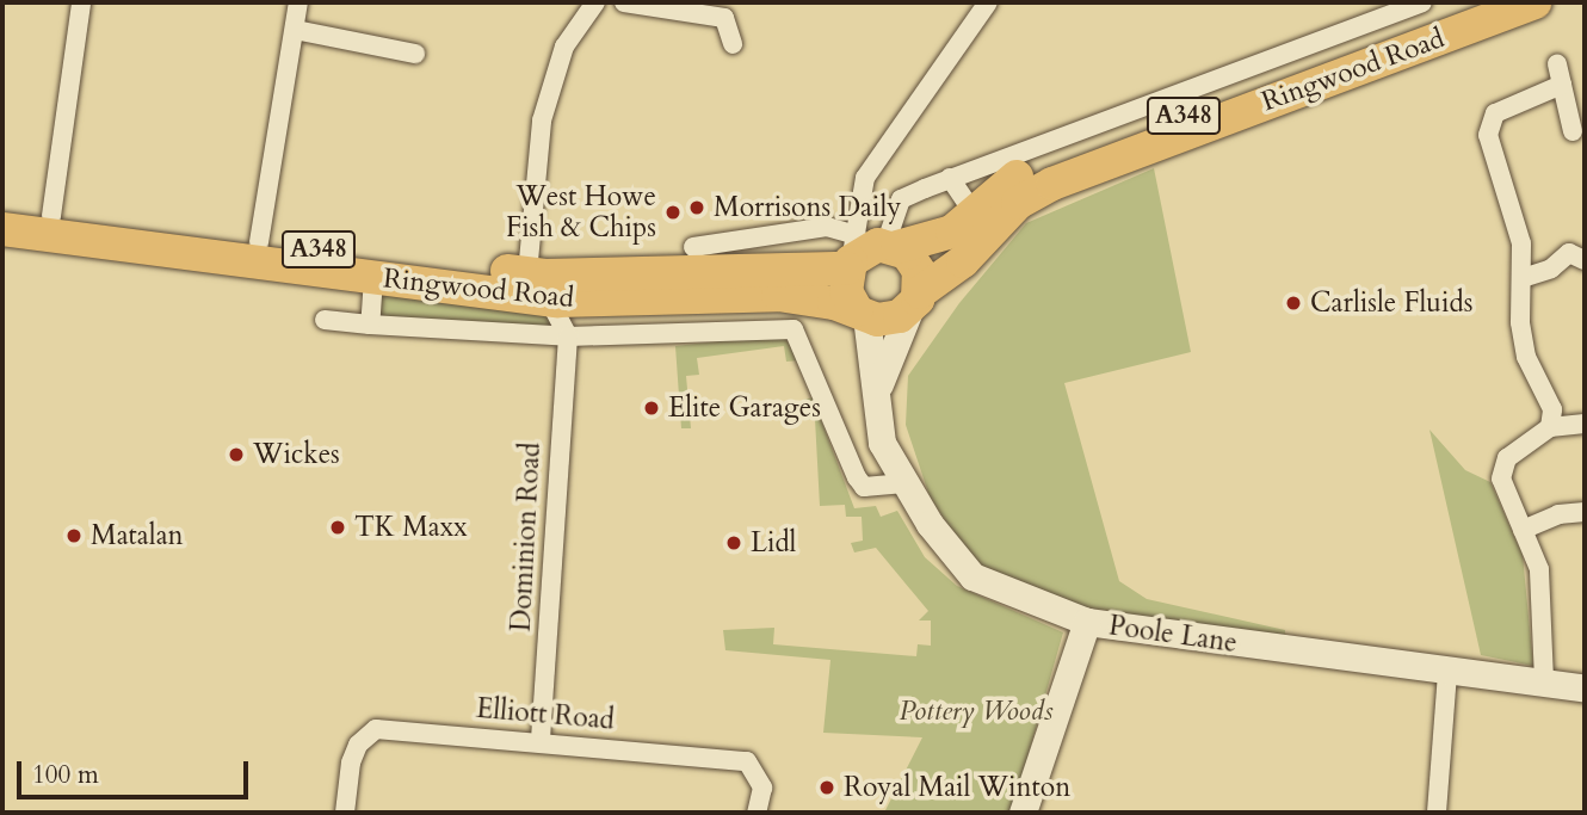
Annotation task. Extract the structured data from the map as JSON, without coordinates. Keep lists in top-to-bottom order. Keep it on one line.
{"streets":{"highway":["Ringwood Road","A348"],"street":["Dominion Road","Poole Lane","Elliott Road"]},"crossings":[["Ringwood Road","Poole Lane"],["Dominion Road","Elliott Road"]],"parks":["Pottery Woods"],"places":["Morrisons Daily","West Howe Fish & Chips","Carlisle Fluids","Elite Garages","Wickes","TK Maxx","Matalan","Lidl","Royal Mail Winton"],"scale_bar":"100 m"}
